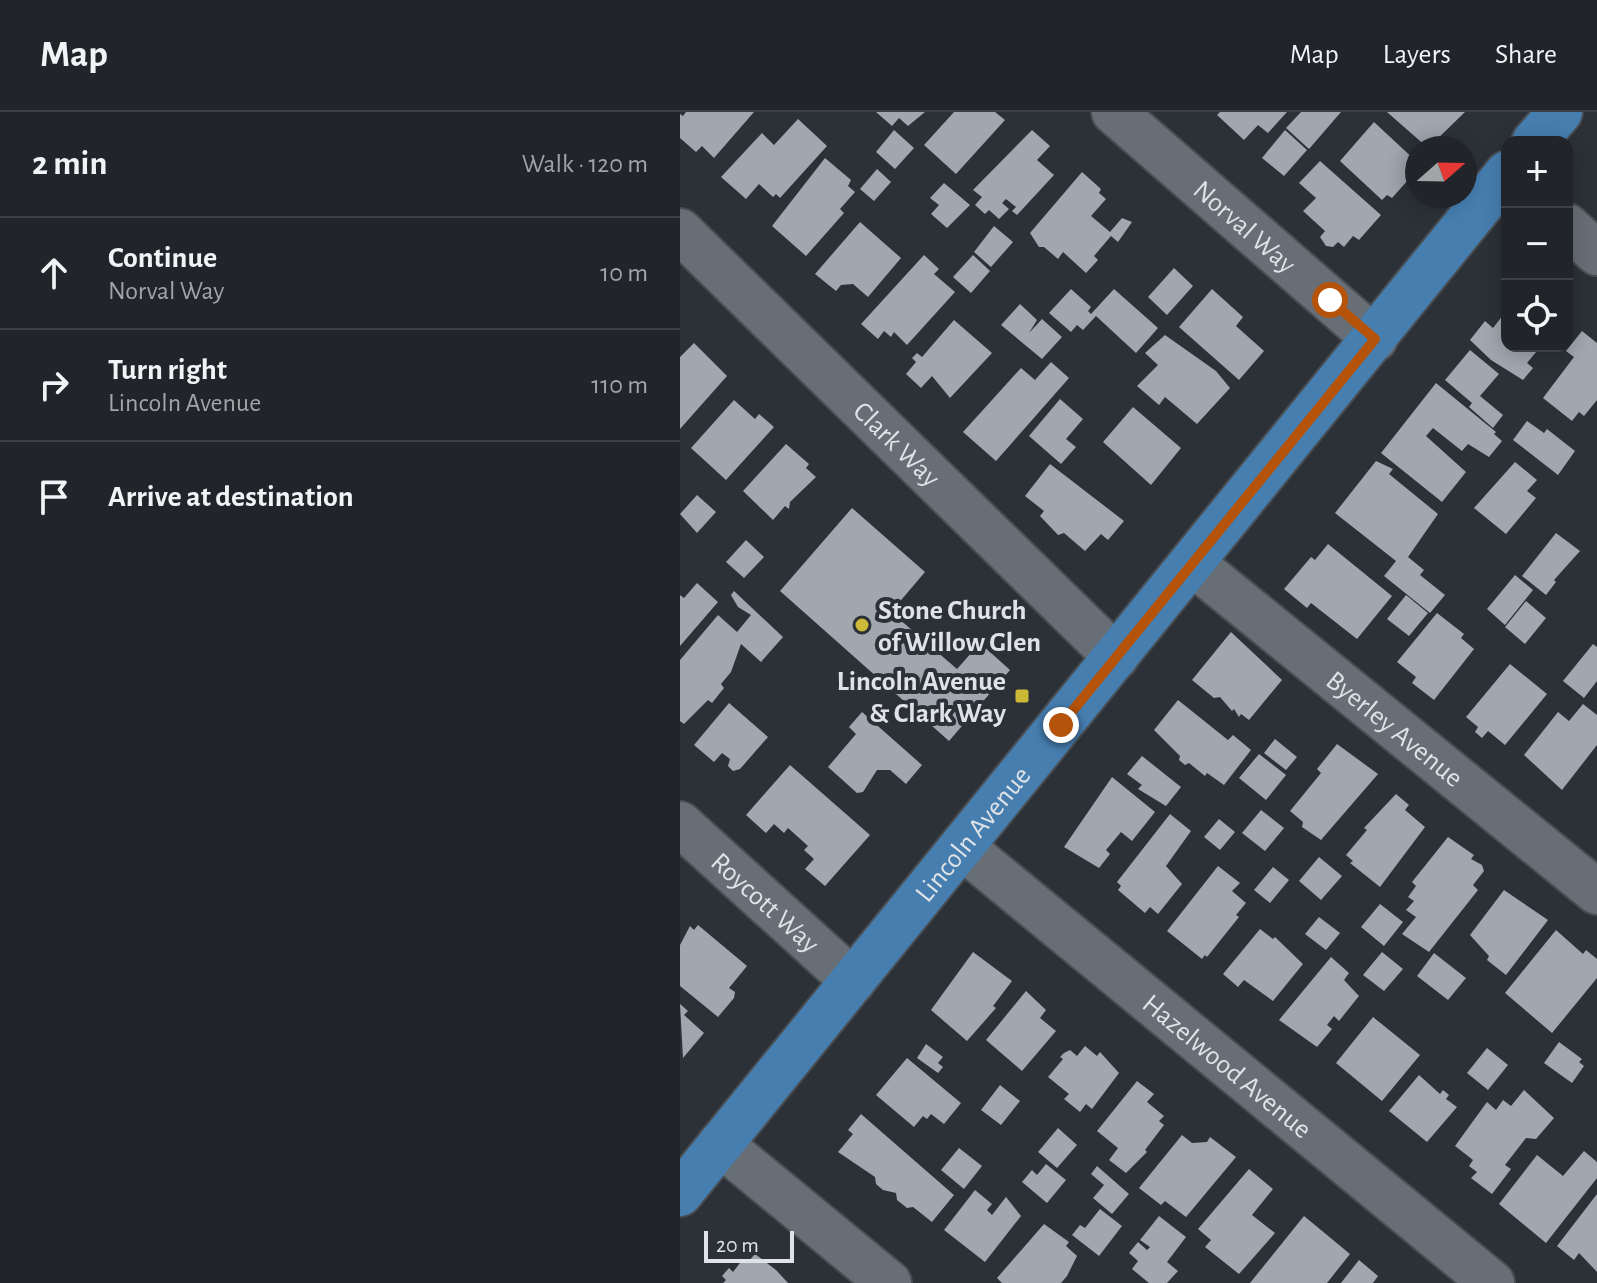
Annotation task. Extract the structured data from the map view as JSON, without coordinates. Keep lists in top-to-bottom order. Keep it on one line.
{"streets":{"main road":["Lincoln Avenue"],"street":["Norval Way","Clark Way","Byerley Avenue","Roycott Way","Hazelwood Avenue"]},"crossings":[["Norval Way","Lincoln Avenue"],["Clark Way","Lincoln Avenue"],["Byerley Avenue","Lincoln Avenue"],["Lincoln Avenue","Roycott Way"],["Lincoln Avenue","Hazelwood Avenue"]],"places":{"other":["Stone Church of Willow Glen"],"transit":["Lincoln Avenue & Clark Way"]},"scale_bar":"20 m","north":"right","page":{"header":"Map","nav":["Map","Layers","Share"],"heading":["2 min","Walk · 120 m"],"map_buttons":["+","−"],"list":[["Continue","Norval Way","10 m"],["Turn right","Lincoln Avenue","110 m"],"Arrive at destination"],"scale":"20 m"}}
